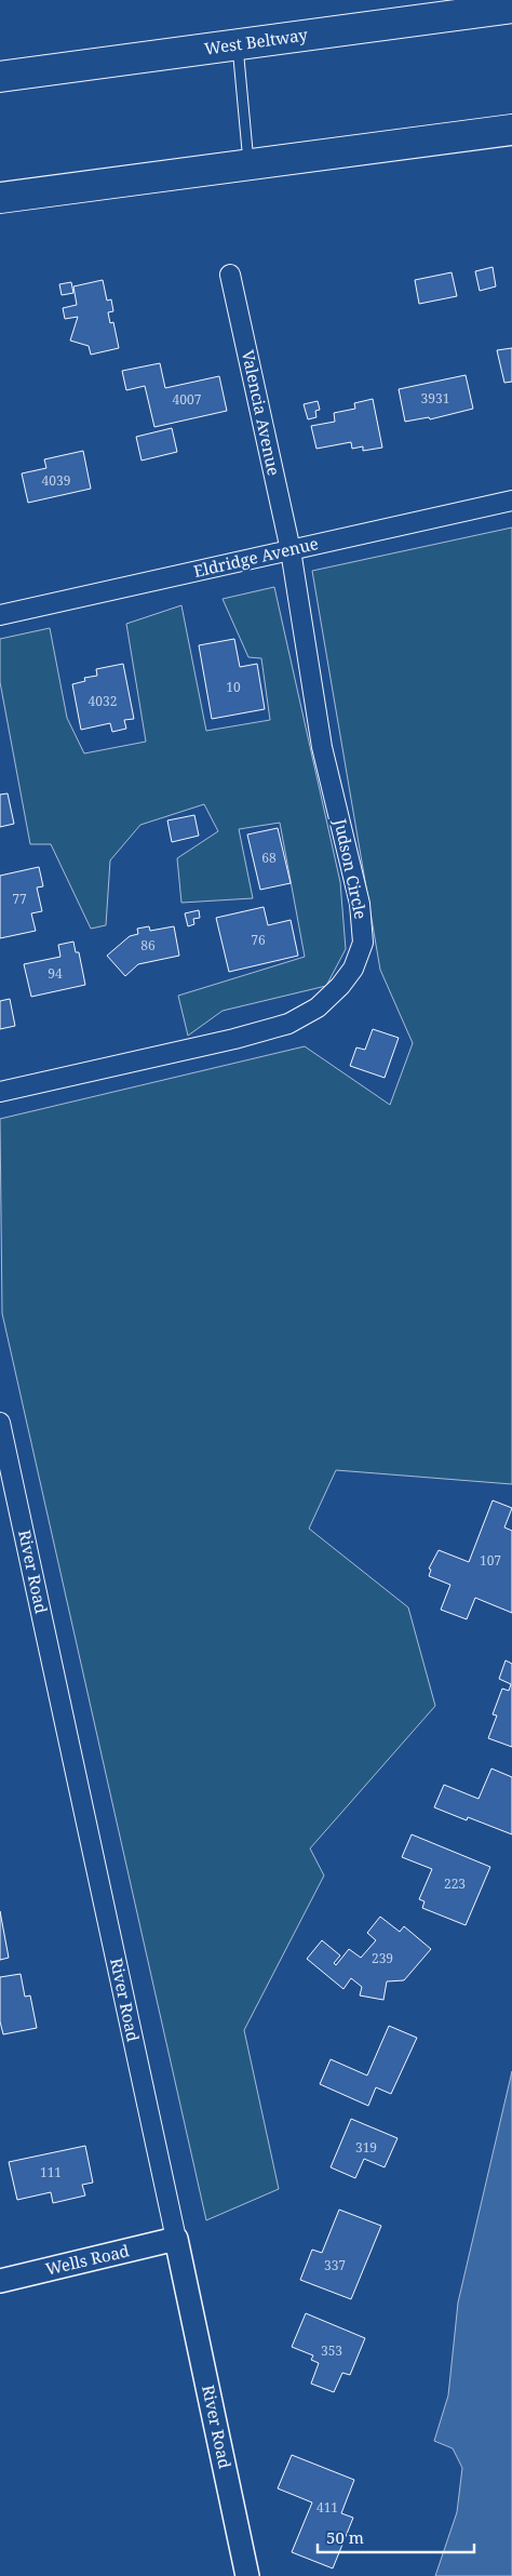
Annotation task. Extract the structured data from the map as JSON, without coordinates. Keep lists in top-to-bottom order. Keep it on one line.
{"streets":{"highway":["West Beltway"],"street":["Valencia Avenue","Eldridge Avenue","Judson Circle","River Road","Wells Road"]},"crossings":[["Valencia Avenue","Eldridge Avenue"],["Valencia Avenue","Judson Circle"],["Eldridge Avenue","Judson Circle"],["River Road","Wells Road"]],"house_numbers":["3931","4007","4039","10","4032","68","77","76","86","94","107","223","239","319","111","337","353","411"],"scale_bar":"50 m"}
